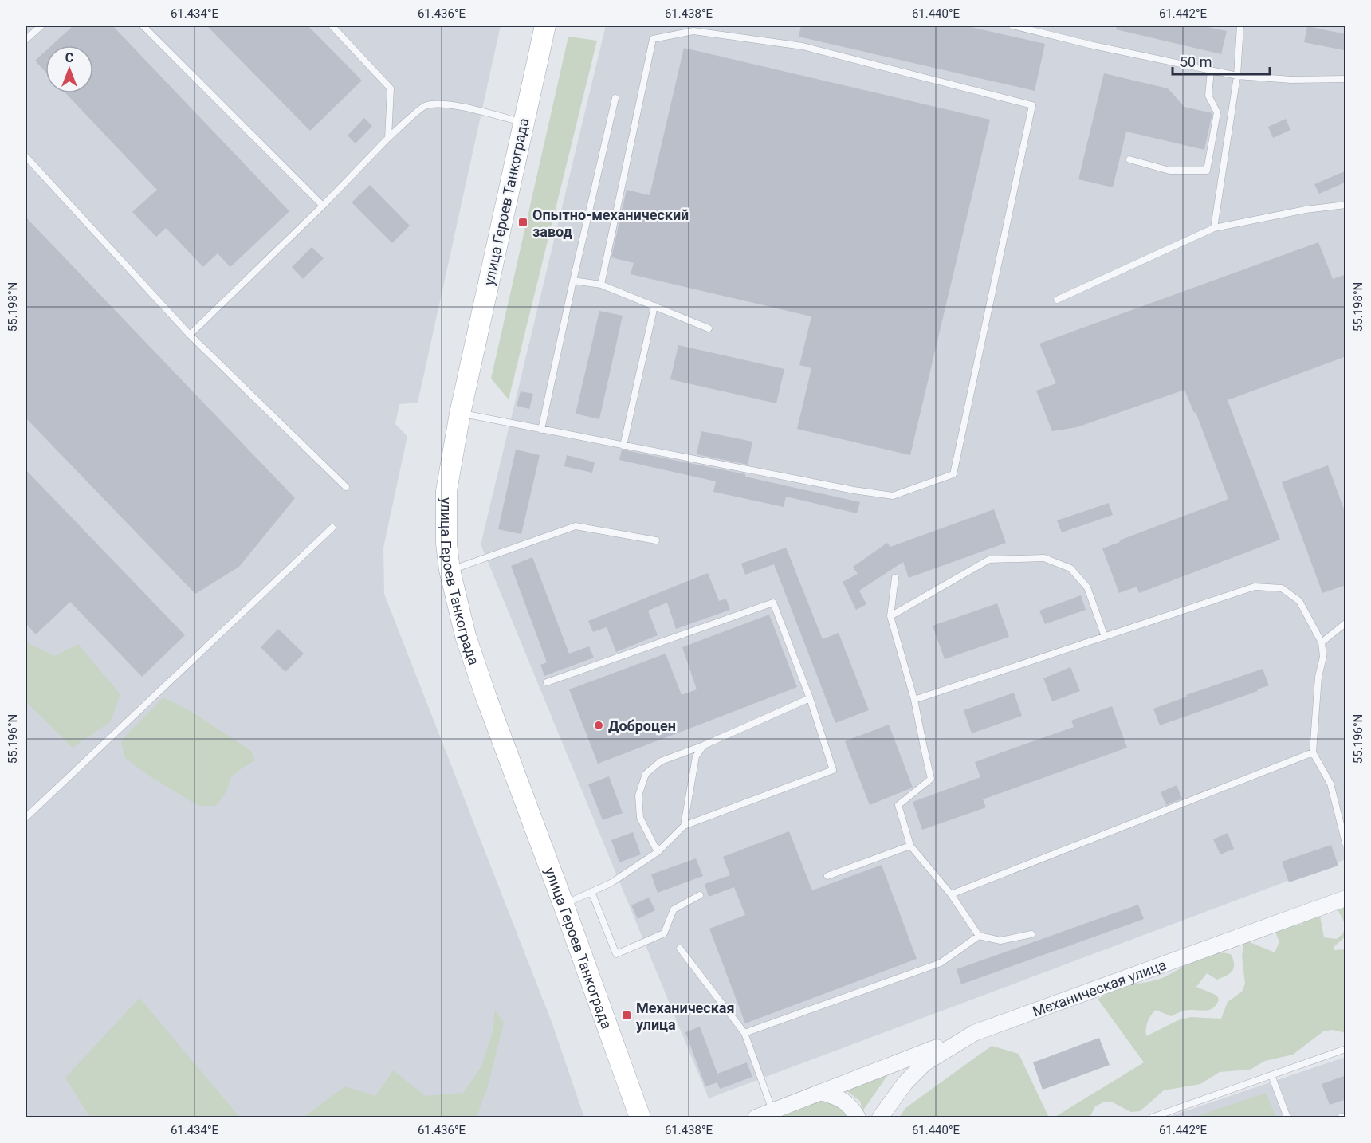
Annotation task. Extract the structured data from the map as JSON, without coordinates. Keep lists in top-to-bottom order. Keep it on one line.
{"streets":{"main road":["улица Героев Танкограда"],"street":["Механическая улица"]},"places":{"transit":["Опытно-механический завод","Механическая улица"],"other":["Доброцен"]},"scale_bar":"50 m","north":"top","coordinates":["61.434°E","61.436°E","61.438°E","61.440°E","61.442°E","55.198°N","55.196°N"]}
